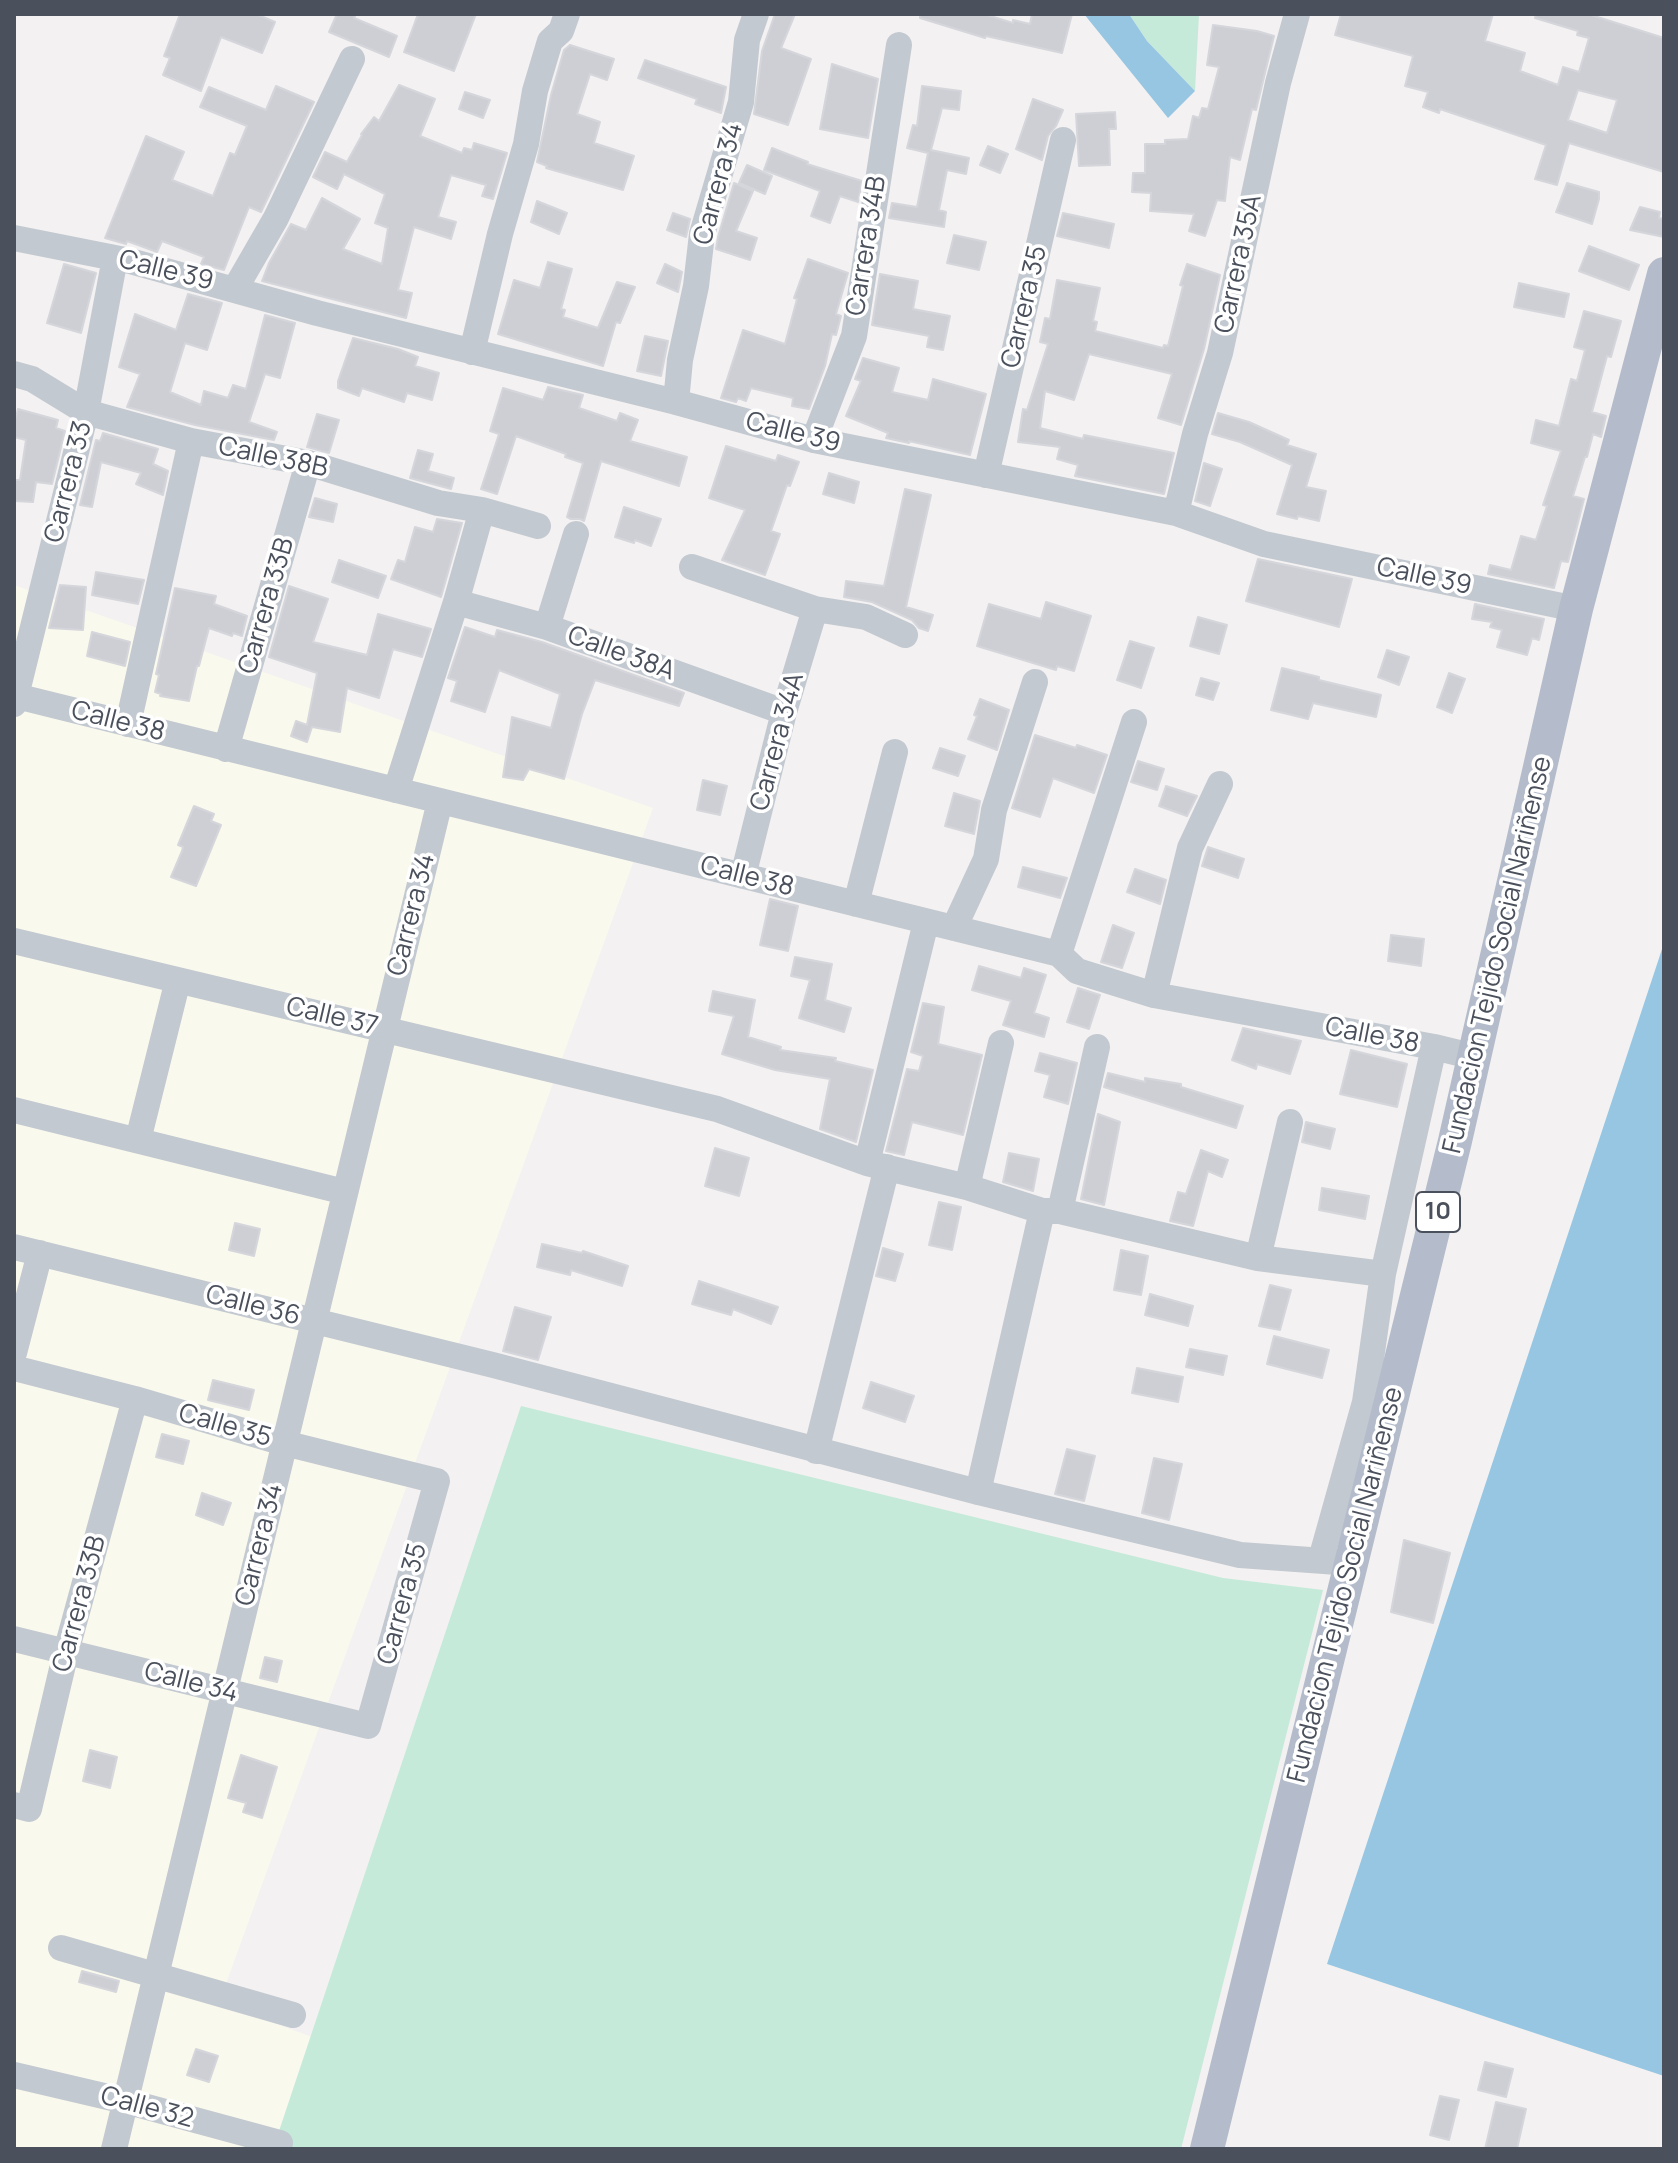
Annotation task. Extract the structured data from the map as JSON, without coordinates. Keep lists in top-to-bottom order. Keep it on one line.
{"streets":{"main road":["Fundacion Tejido Social Nariñense","10"],"street":["Carrera 34","Carrera 34B","Carrera 35A","Calle 39","Carrera 35","Calle 38B","Carrera 33","Carrera 33B","Calle 38A","Calle 38","Carrera 34A","Calle 37","Calle 36","Calle 35","Calle 34","Calle 32"]},"crossings":[["Carrera 34","Calle 39"],["Carrera 34","Calle 38"],["Carrera 34","Calle 37"],["Carrera 34","Calle 36"],["Carrera 34","Calle 35"],["Carrera 34","Calle 34"],["Carrera 34","Calle 32"],["Carrera 34B","Calle 39"],["Carrera 35A","Calle 39"],["Calle 39","Carrera 35"],["Calle 39","Carrera 33"],["Calle 39","Fundacion Tejido Social Nariñense"],["Carrera 35","Calle 35"],["Carrera 35","Calle 34"],["Calle 38B","Carrera 33"],["Calle 38B","Carrera 33B"],["Carrera 33","Calle 38"],["Carrera 33B","Calle 38"],["Carrera 33B","Calle 35"],["Carrera 33B","Calle 34"],["Calle 38A","Carrera 34A"],["Calle 38","Carrera 34A"],["Calle 38","Fundacion Tejido Social Nariñense"],["Fundacion Tejido Social Nariñense","Calle 36"]]}
